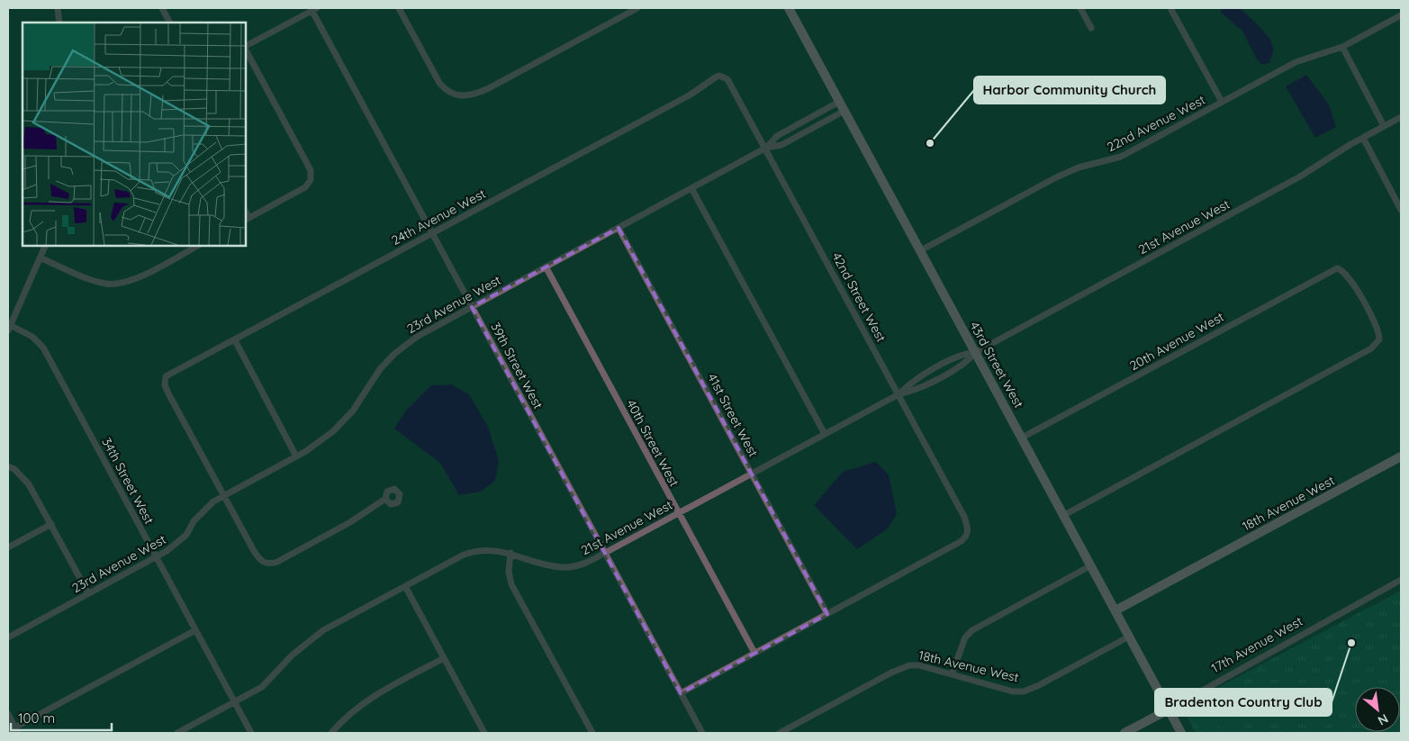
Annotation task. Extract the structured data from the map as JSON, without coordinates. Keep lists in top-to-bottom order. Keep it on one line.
{"streets":{"street":["22nd Avenue West","24th Avenue West","21st Avenue West","42nd Street West","23rd Avenue West","20th Avenue West","43rd Street West","39th Street West","41st Street West","40th Street West","34th Street West","18th Avenue West","17th Avenue West"]},"crossings":[["22nd Avenue West","43rd Street West"],["24th Avenue West","42nd Street West"],["24th Avenue West","23rd Avenue West"],["24th Avenue West","39th Street West"],["21st Avenue West","42nd Street West"],["21st Avenue West","43rd Street West"],["21st Avenue West","39th Street West"],["21st Avenue West","41st Street West"],["21st Avenue West","40th Street West"],["21st Avenue West","34th Street West"],["42nd Street West","23rd Avenue West"],["42nd Street West","41st Street West"],["23rd Avenue West","43rd Street West"],["23rd Avenue West","39th Street West"],["23rd Avenue West","41st Street West"],["23rd Avenue West","40th Street West"],["23rd Avenue West","34th Street West"],["20th Avenue West","43rd Street West"],["43rd Street West","18th Avenue West"],["43rd Street West","17th Avenue West"]],"places":["Harbor Community Church","Bradenton Country Club"],"scale_bar":"100 m","north":"bottom right"}
